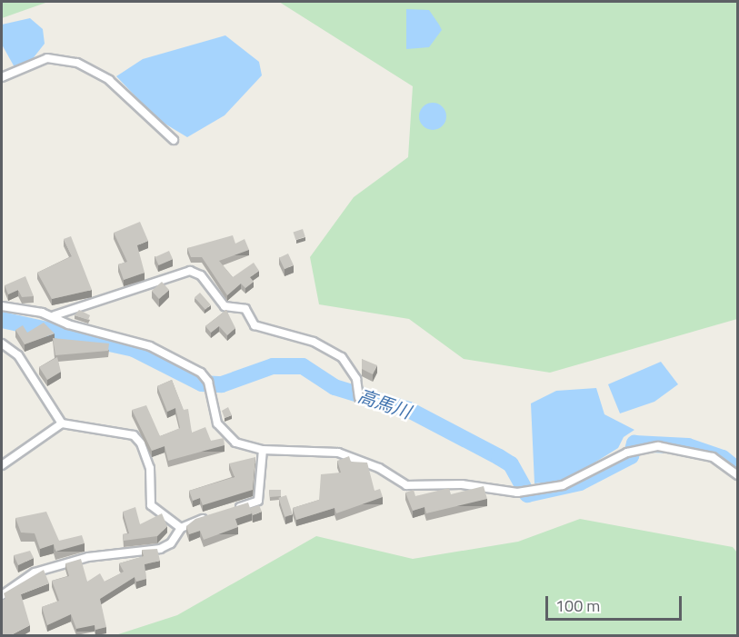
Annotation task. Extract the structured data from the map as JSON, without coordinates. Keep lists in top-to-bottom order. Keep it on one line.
{"water":["高馬川"],"scale_bar":"100 m"}
